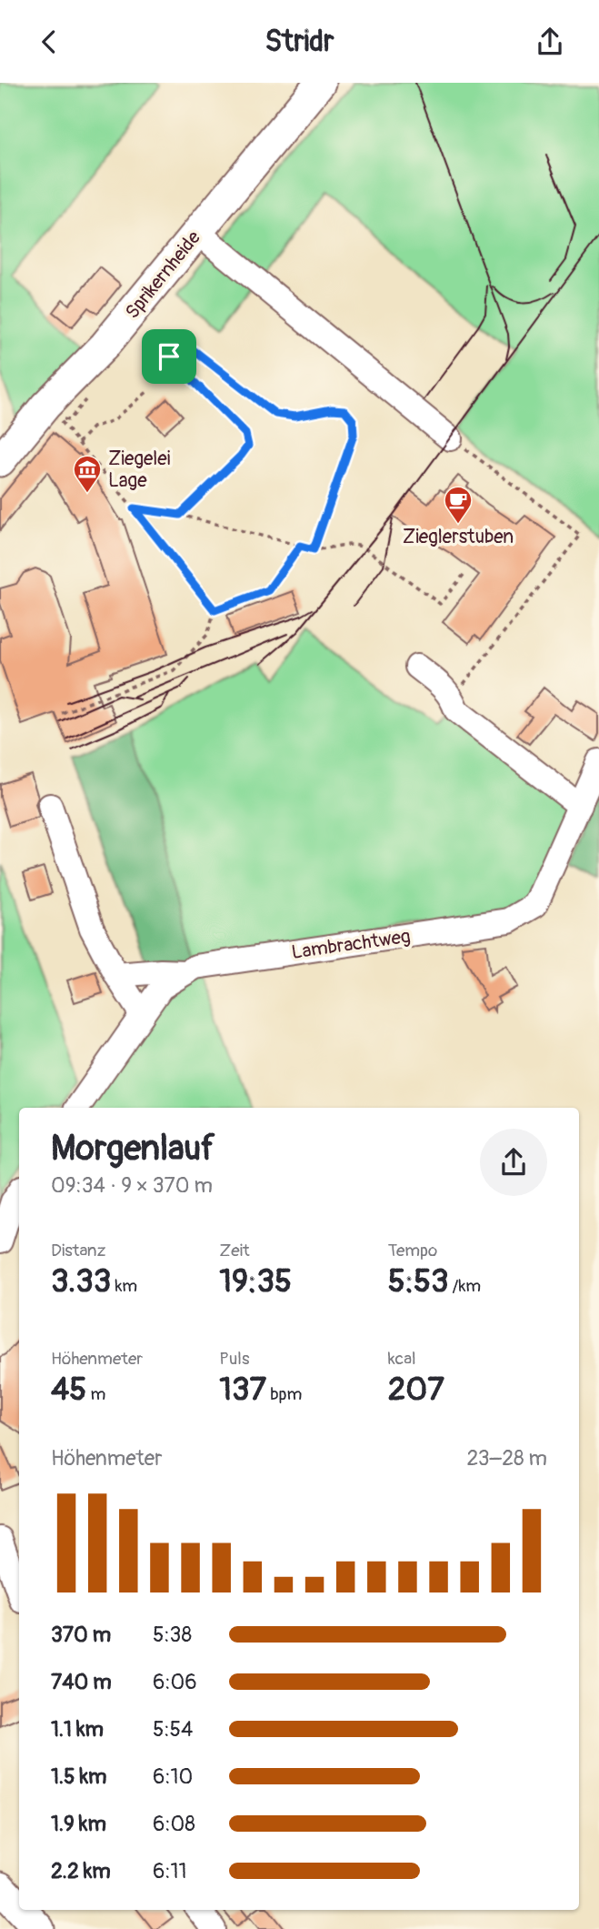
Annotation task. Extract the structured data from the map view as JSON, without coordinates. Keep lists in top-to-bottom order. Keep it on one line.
{"streets":{"main road":["Sprikernheide"],"street":["Lambrachtweg"]},"places":{"museum":["Ziegelei Lage"],"cafe":["Zieglerstuben"]},"page":{"header":"Stridr","heading":["Morgenlauf","09:34 · 9 × 370 m"],"stats":[["Distanz","3.33 km"],["Zeit","19:35"],["Tempo","5:53 /km"],["Höhenmeter","45 m"],["Puls","137 bpm"],["kcal","207"]],"chart":["Höhenmeter","23–28 m"],"list":[{"name":"370 m","note":"5:38"},{"name":"740 m","note":"6:06"},{"name":"1.1 km","note":"5:54"},{"name":"1.5 km","note":"6:10"},{"name":"1.9 km","note":"6:08"},{"name":"2.2 km","note":"6:11"}]}}
